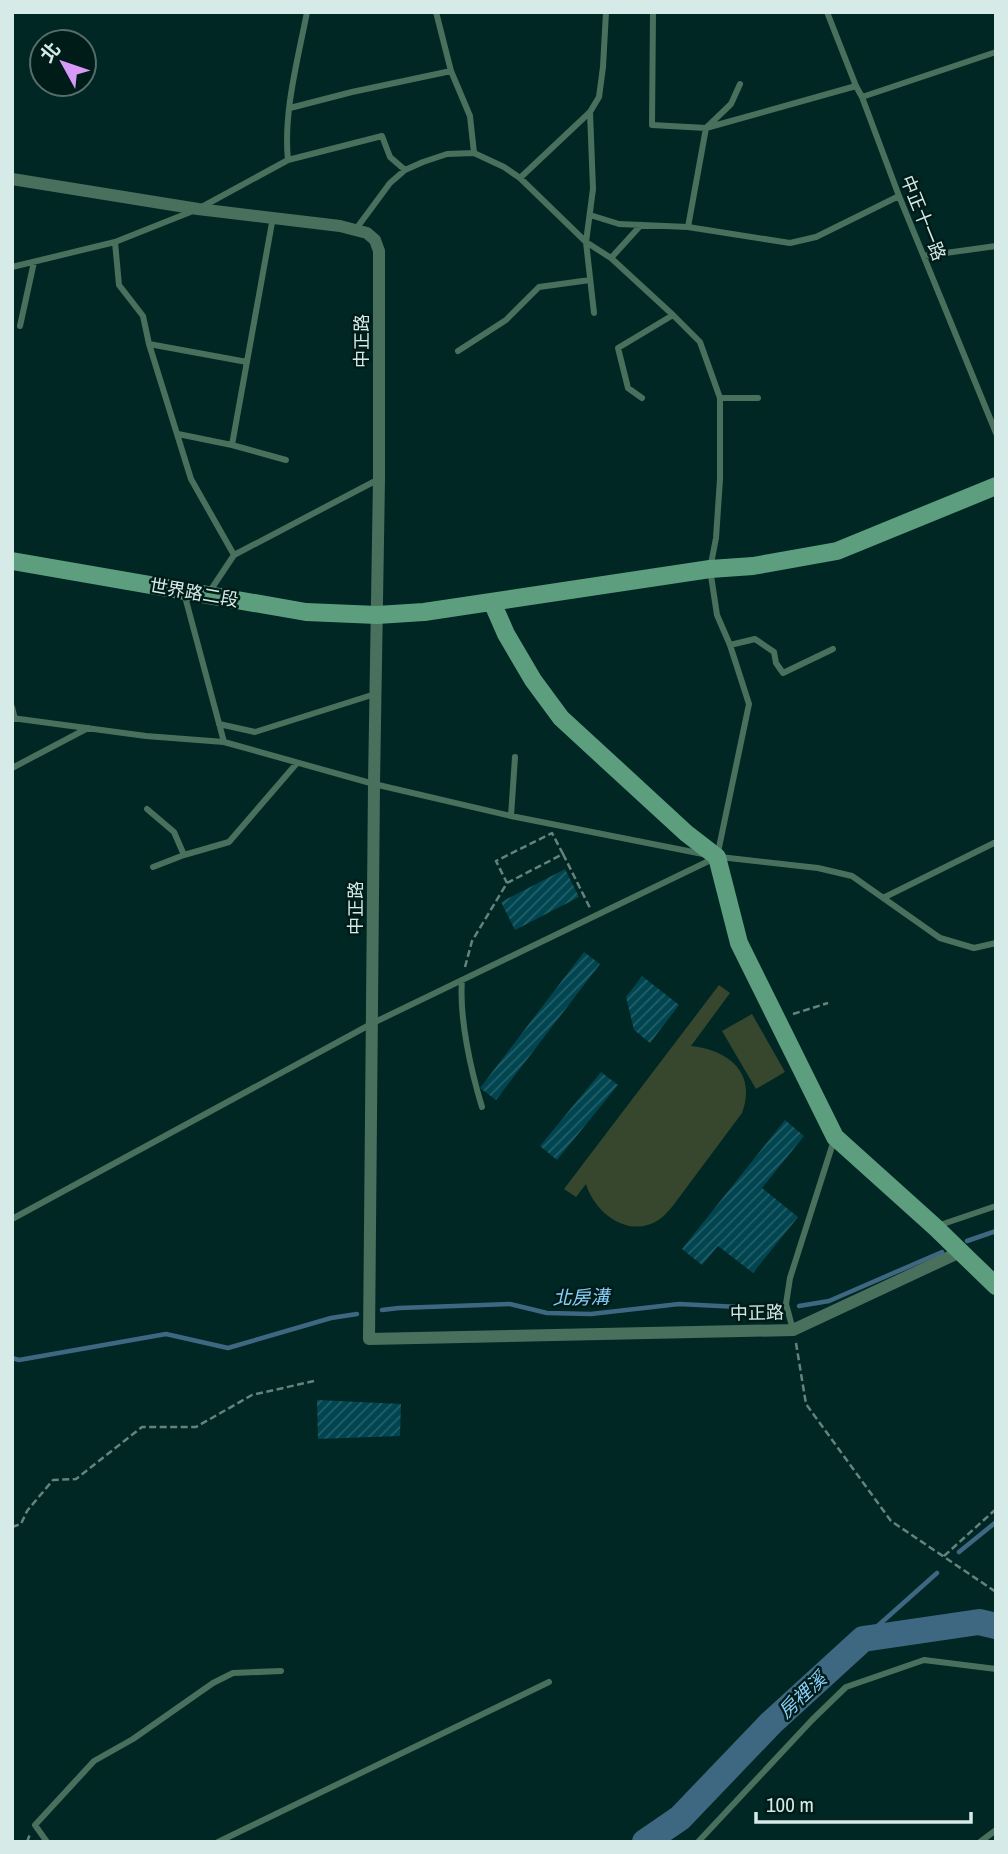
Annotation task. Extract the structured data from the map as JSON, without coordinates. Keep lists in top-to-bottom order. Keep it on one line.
{"streets":{"main road":["世界路二段"],"street":["中正路"],"lane":["中正十一路"]},"crossings":[["中正路","世界路二段"]],"water":["北房溝","房裡溪"],"scale_bar":"100 m","north":"top left"}
